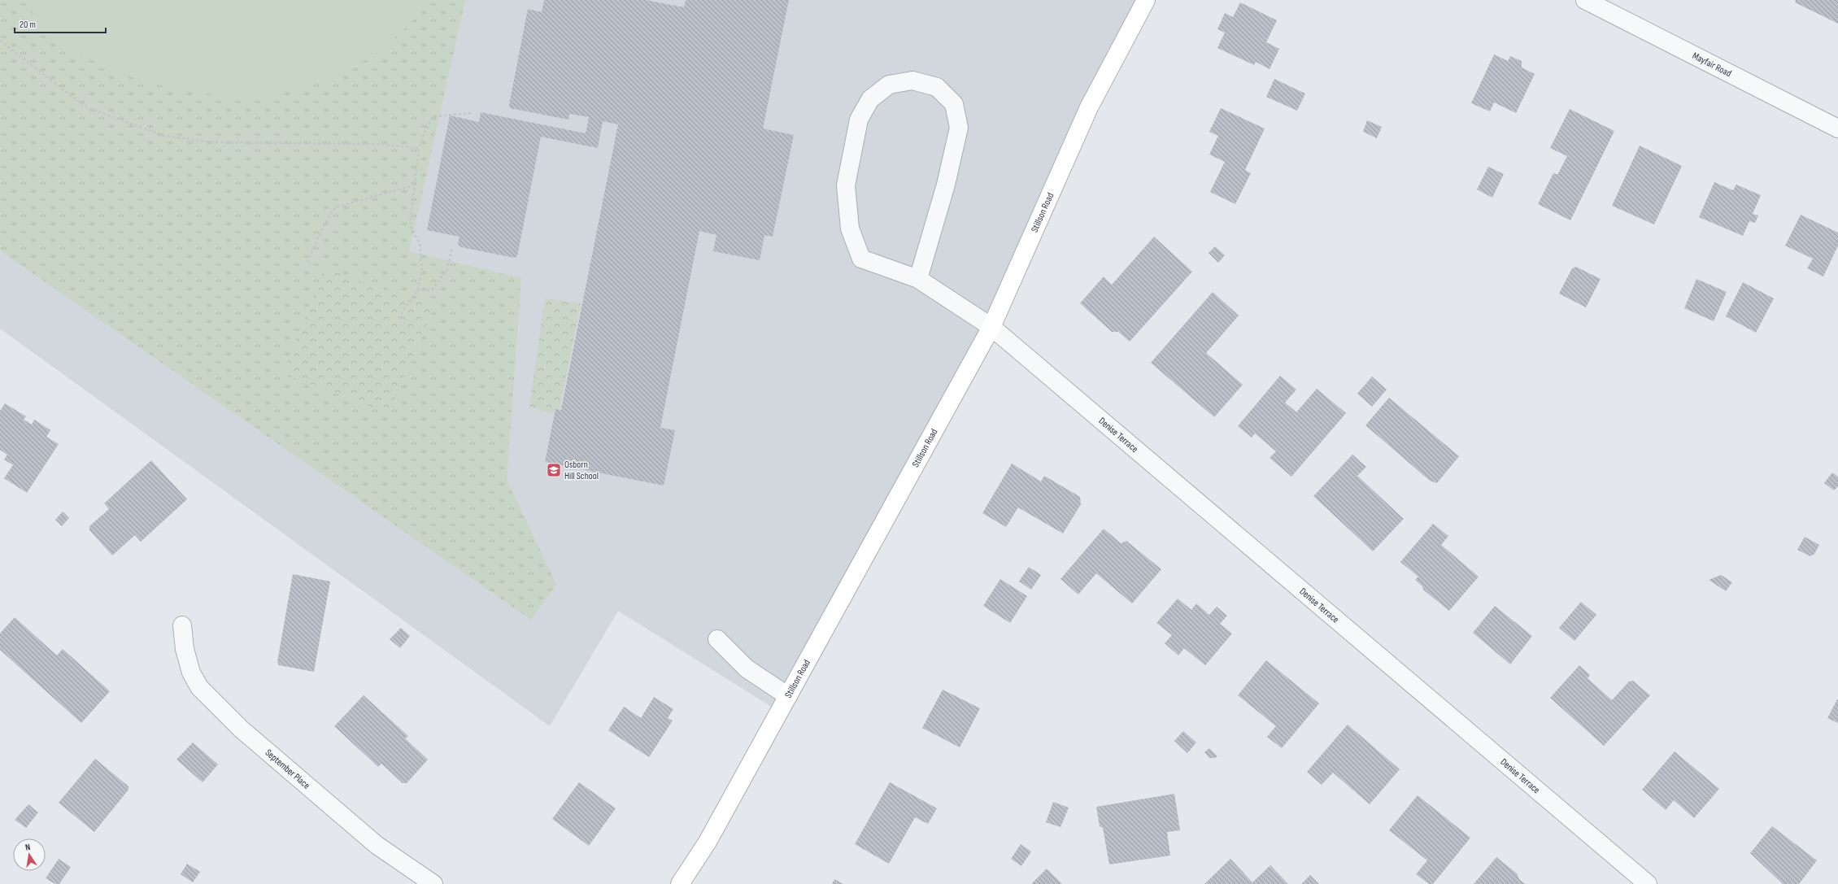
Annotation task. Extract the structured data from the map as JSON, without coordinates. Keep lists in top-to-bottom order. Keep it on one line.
{"streets":{"main road":["Stillson Road"],"street":["Mayfair Road","Denise Terrace","September Place"]},"crossings":[["Stillson Road","Denise Terrace"]],"places":{"school or university":["Osborn Hill School"]},"scale_bar":"20 m","north":"top"}
